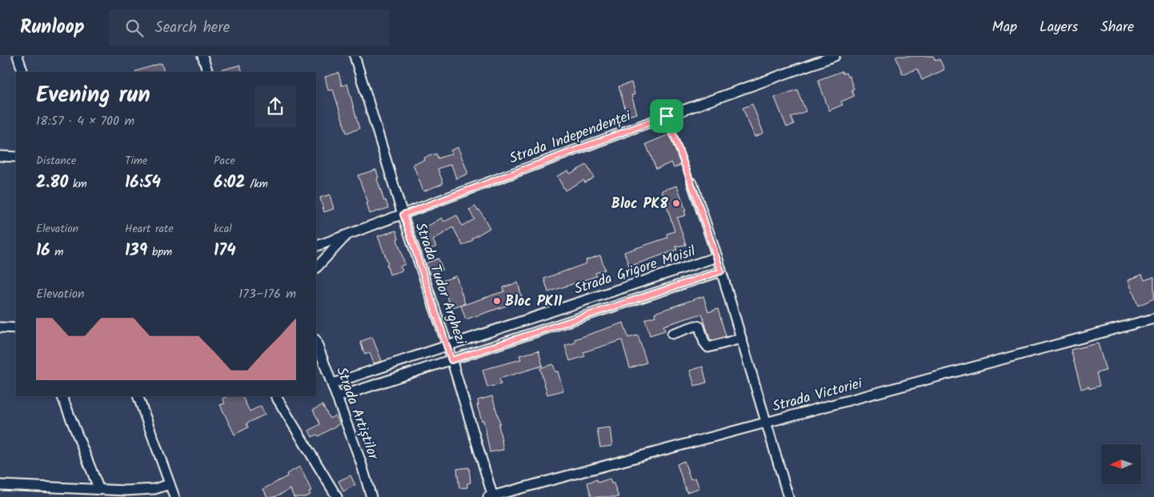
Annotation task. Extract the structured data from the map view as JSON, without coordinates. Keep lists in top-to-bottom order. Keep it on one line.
{"streets":{"street":["Strada Independenței","Strada Grigore Moisil","Strada Tudor Arghezi","Strada Victoriei","Strada Artiștilor"]},"crossings":[["Strada Independenței","Strada Tudor Arghezi"],["Strada Grigore Moisil","Strada Tudor Arghezi"],["Strada Grigore Moisil","Strada Artiștilor"],["Strada Tudor Arghezi","Strada Victoriei"]],"places":["Bloc PK8","Bloc PK11"],"north":"left","page":{"header":"Runloop","search":"Search here","nav":["Map","Layers","Share"],"heading":["Evening run","18:57 · 4 × 700 m"],"stats":[["Distance","2.80 km"],["Time","16:54"],["Pace","6:02 /km"],["Elevation","16 m"],["Heart rate","139 bpm"],["kcal","174"]],"chart":["Elevation","173–176 m"]}}
